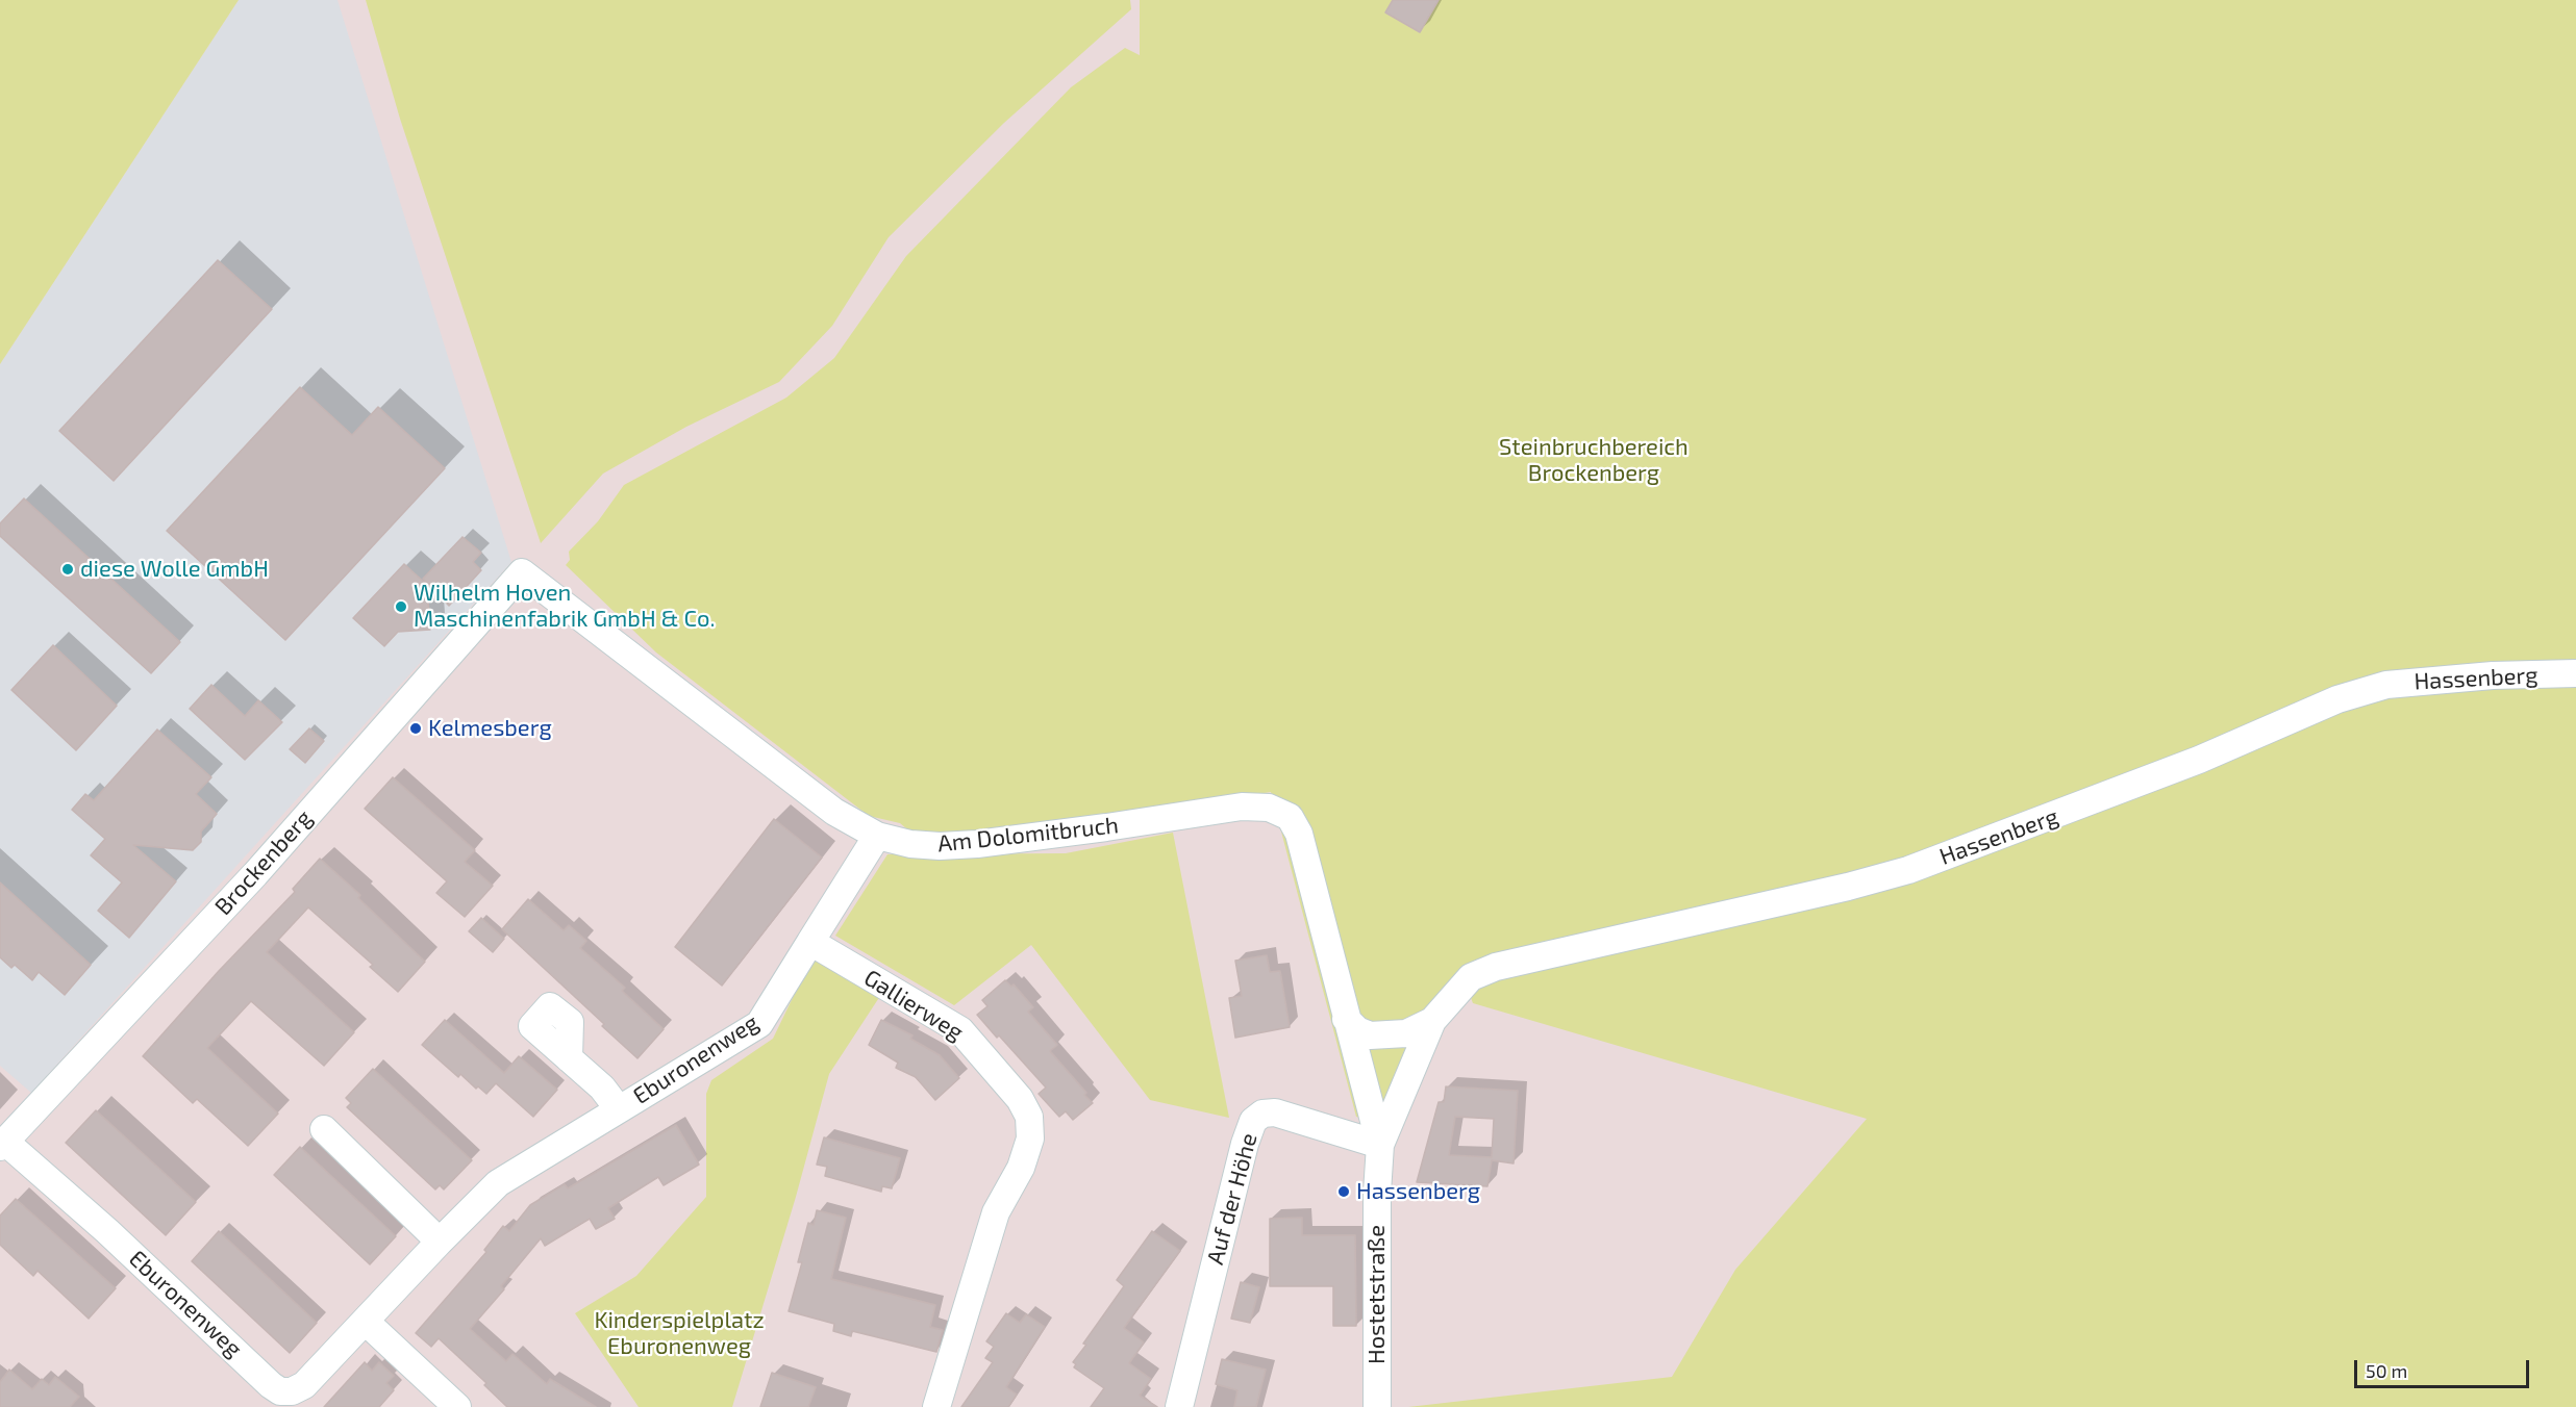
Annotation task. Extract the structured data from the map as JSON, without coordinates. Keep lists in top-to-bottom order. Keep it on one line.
{"streets":{"street":["Hassenberg","Am Dolomitbruch","Brockenberg","Gallierweg","Eburonenweg","Auf der Höhe","Hostetstraße"]},"crossings":[["Hassenberg","Hostetstraße"],["Am Dolomitbruch","Brockenberg"],["Am Dolomitbruch","Hostetstraße"],["Brockenberg","Eburonenweg"],["Gallierweg","Eburonenweg"],["Auf der Höhe","Hostetstraße"]],"parks":["Steinbruchbereich Brockenberg","Kinderspielplatz Eburonenweg"],"places":["diese Wolle GmbH","Wilhelm Hoven Maschinenfabrik GmbH & Co.","Kelmesberg","Hassenberg"],"scale_bar":"50 m"}
